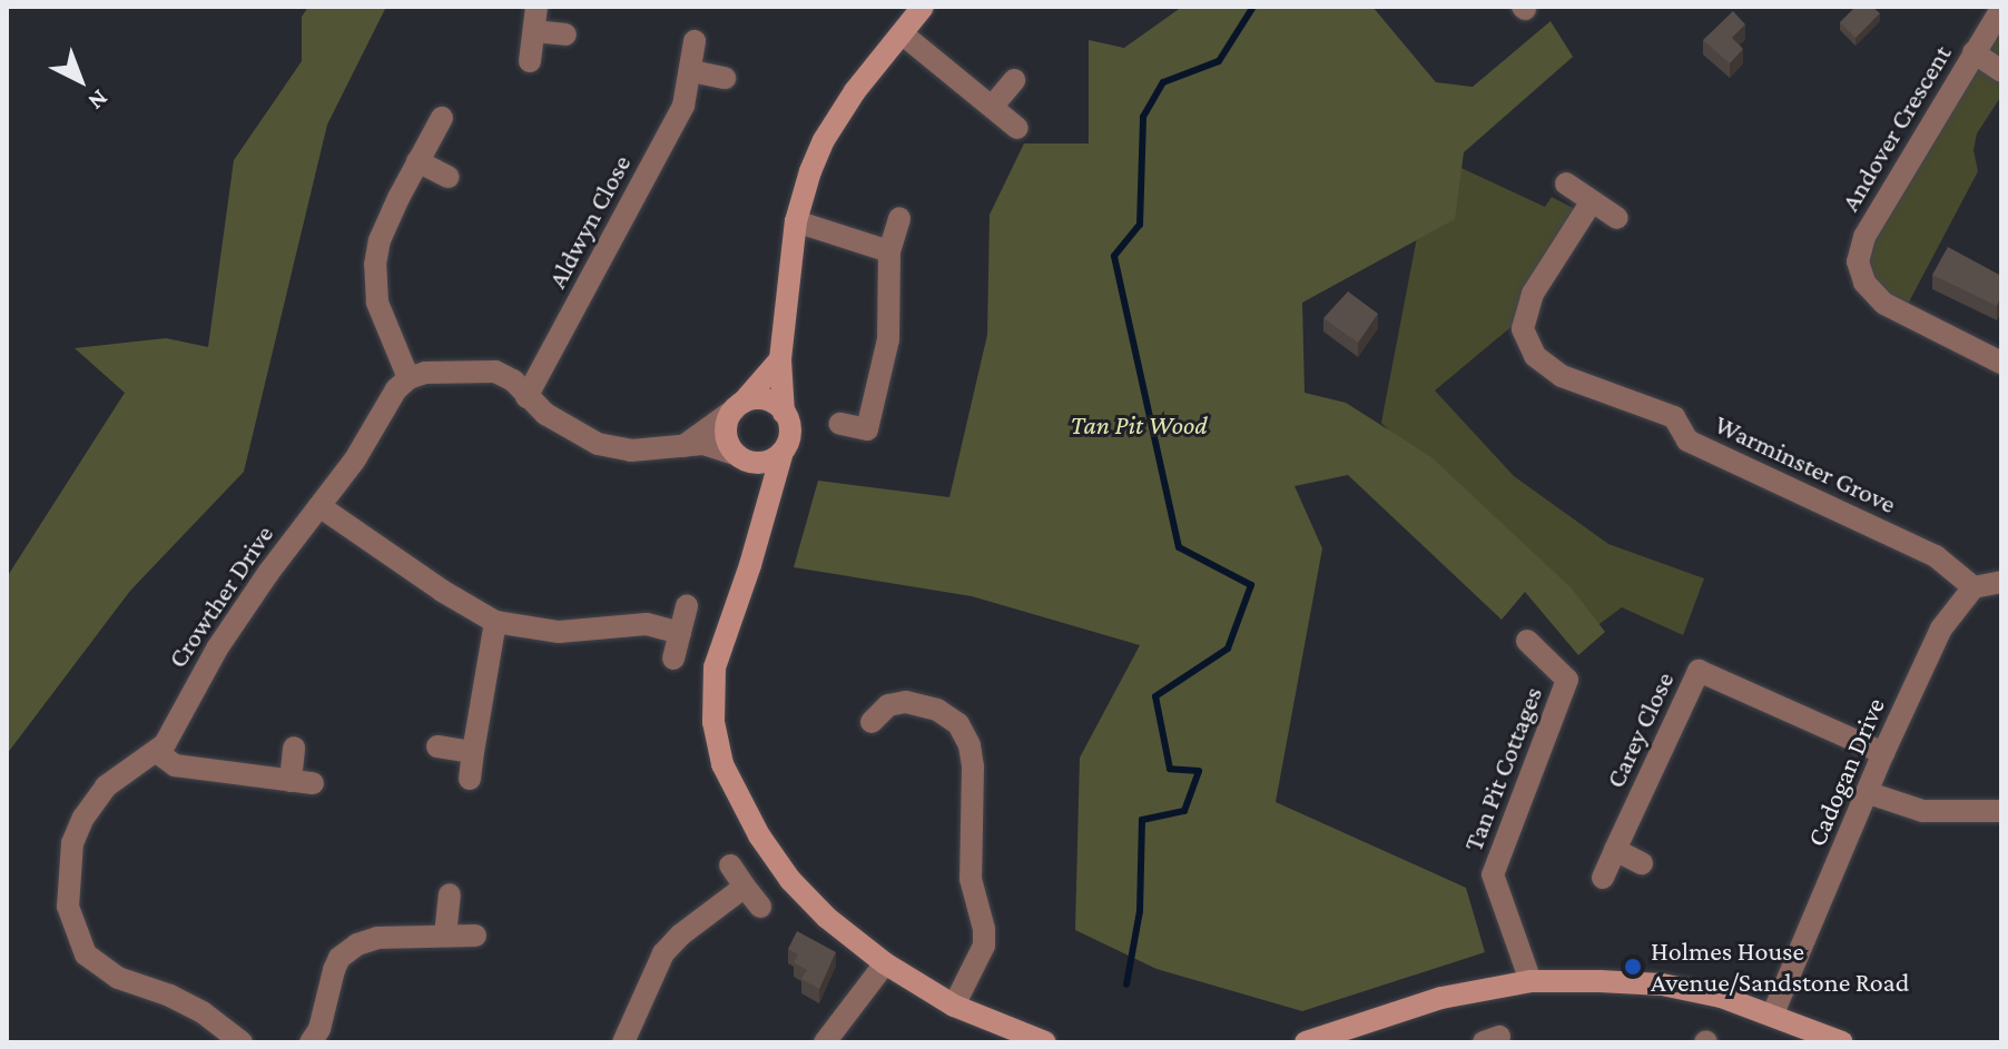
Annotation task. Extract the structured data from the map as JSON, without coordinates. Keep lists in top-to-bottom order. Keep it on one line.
{"streets":{"street":["Andover Crescent","Aldwyn Close","Warminster Grove","Crowther Drive","Carey Close","Tan Pit Cottages","Cadogan Drive"]},"crossings":[["Warminster Grove","Cadogan Drive"],["Carey Close","Cadogan Drive"]],"parks":["Tan Pit Wood"],"places":["Holmes House Avenue/Sandstone Road"],"north":"bottom right"}
